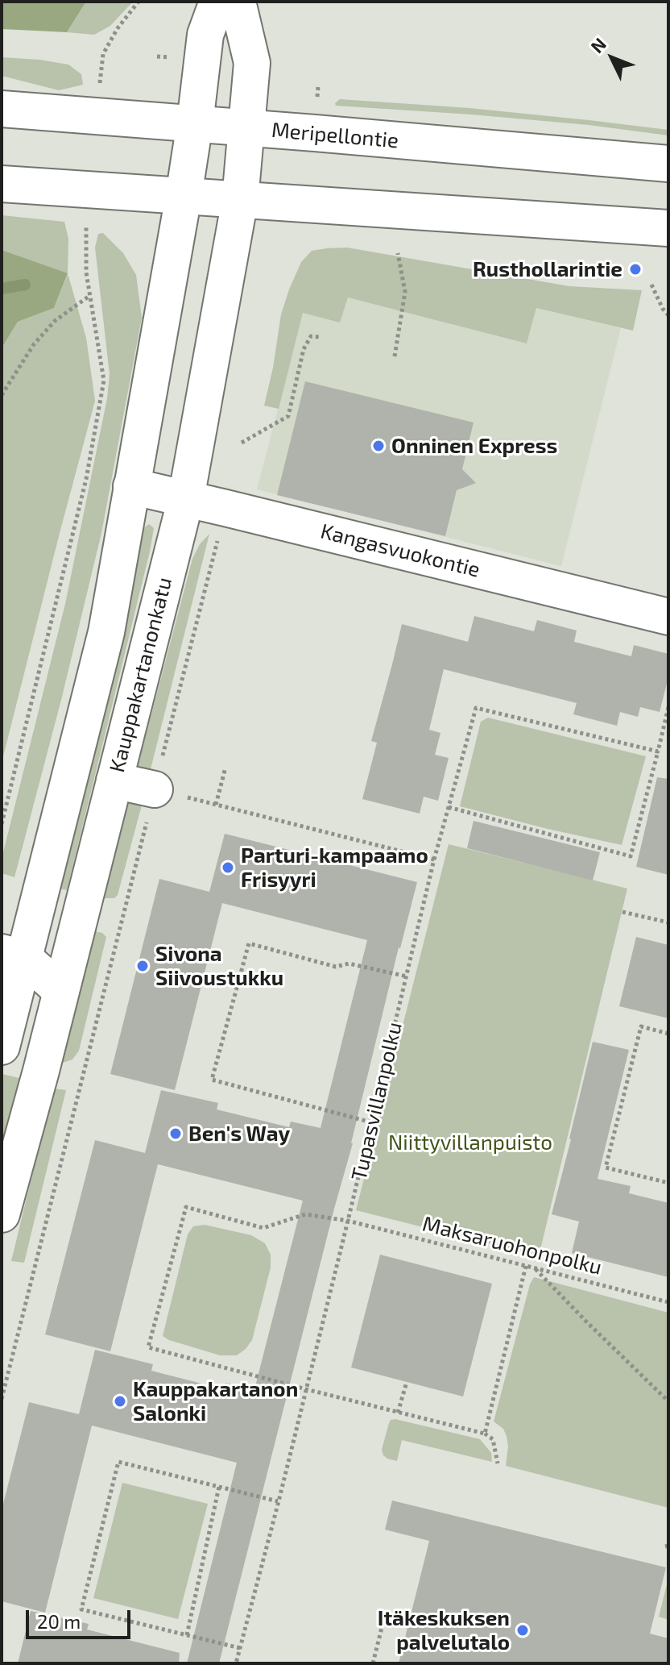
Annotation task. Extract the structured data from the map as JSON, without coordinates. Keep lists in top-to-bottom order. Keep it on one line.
{"streets":{"main road":["Meripellontie","Kangasvuokontie","Kauppakartanonkatu"],"path":["Tupasvillanpolku","Maksaruohonpolku"]},"crossings":[["Meripellontie","Kauppakartanonkatu"],["Kangasvuokontie","Kauppakartanonkatu"],["Tupasvillanpolku","Maksaruohonpolku"]],"parks":["Niittyvillanpuisto"],"places":["Rusthollarintie","Onninen Express","Parturi-kampaamo Frisyyri","Sivona Siivoustukku","Ben's Way","Kauppakartanon Salonki","Itäkeskuksen palvelutalo"],"scale_bar":"20 m","north":"top left"}
